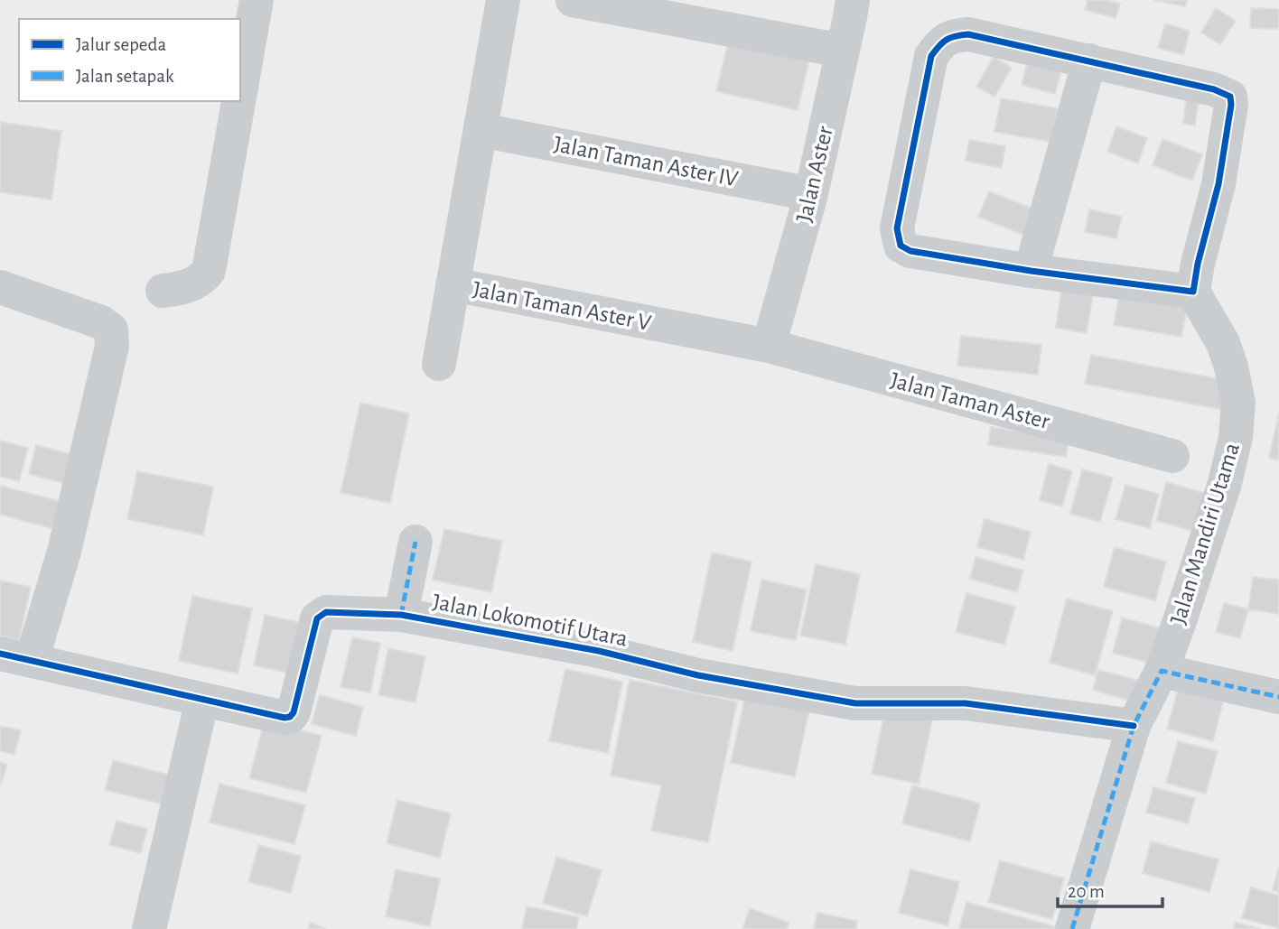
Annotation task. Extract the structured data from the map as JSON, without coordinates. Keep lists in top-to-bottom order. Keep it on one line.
{"streets":{"street":["Jalan Taman Aster IV","Jalan Aster","Jalan Taman Aster V","Jalan Taman Aster","Jalan Mandiri Utama","Jalan Lokomotif Utara"]},"crossings":[["Jalan Taman Aster IV","Jalan Aster"],["Jalan Taman Aster IV","Jalan Taman Aster V"],["Jalan Aster","Jalan Taman Aster V"],["Jalan Aster","Jalan Taman Aster"],["Jalan Taman Aster V","Jalan Taman Aster"],["Jalan Mandiri Utama","Jalan Lokomotif Utara"]],"legend":["Jalur sepeda","Jalan setapak"],"scale_bar":"20 m"}
